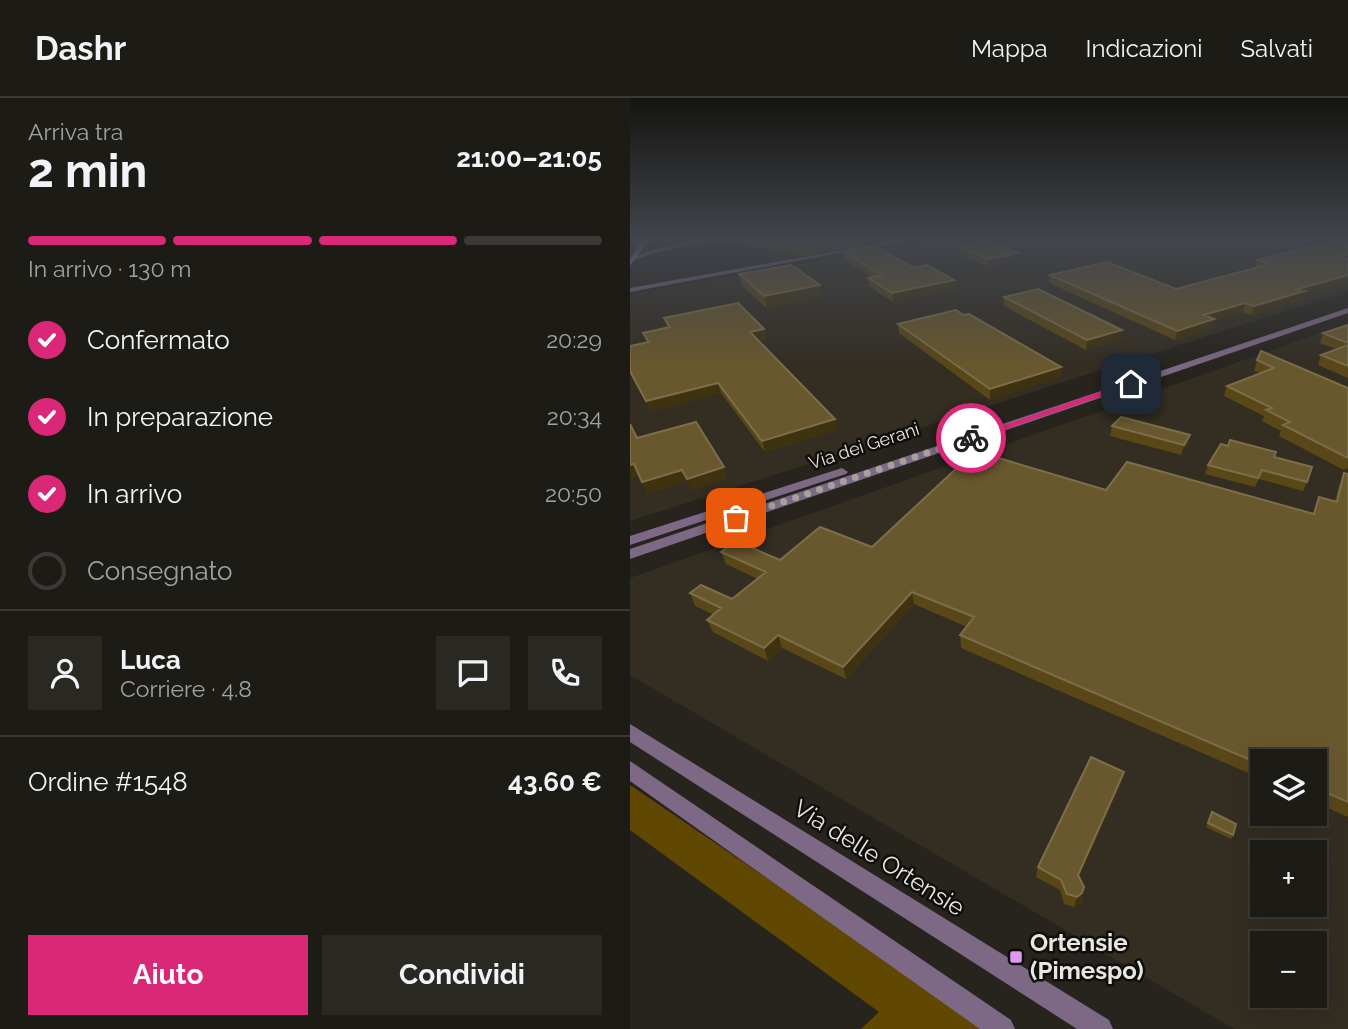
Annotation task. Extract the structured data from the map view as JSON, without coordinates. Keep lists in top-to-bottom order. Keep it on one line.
{"streets":{"street":["Via dei Gerani","Via delle Ortensie"]},"places":{"transit":["Ortensie (Pimespo)"]},"page":{"header":"Dashr","nav":["Mappa","Indicazioni","Salvati"],"heading":["2 min","Arriva tra","21:00–21:05"],"panel":["Luca","Corriere · 4.8","Ordine #1548","43.60 €"],"bar":"In arrivo · 130 m","list":[["Confermato","20:29"],["In preparazione","20:34"],["In arrivo","20:50"],"Consegnato"],"map_buttons":["+","−"],"buttons":["Aiuto","Condividi"]}}
